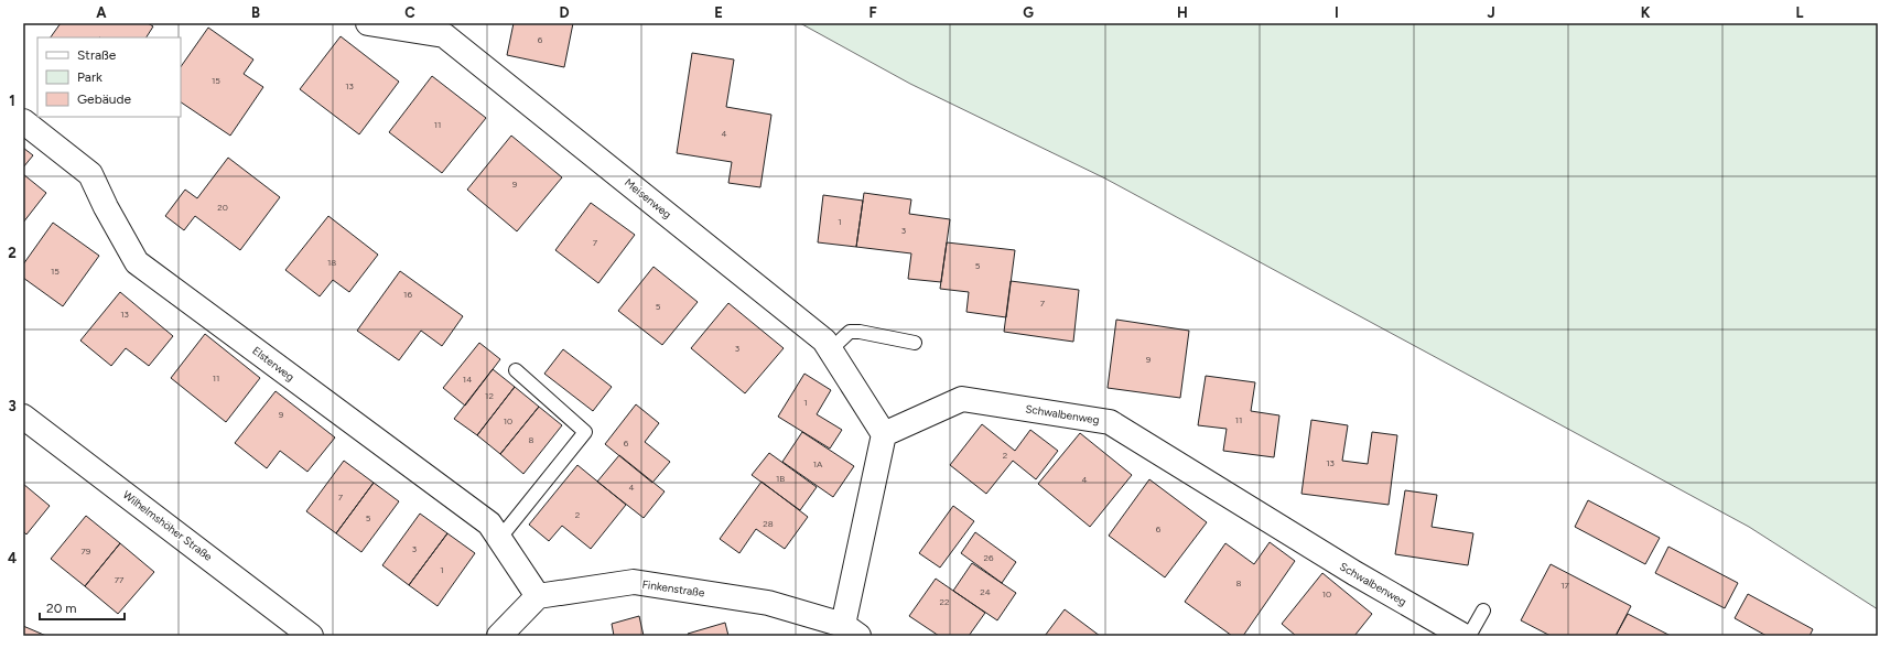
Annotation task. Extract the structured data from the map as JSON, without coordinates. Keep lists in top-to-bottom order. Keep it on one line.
{"streets":{"street":["Meisenweg","Elsterweg","Schwalbenweg","Wilhelmshöher Straße","Finkenstraße"]},"crossings":[["Meisenweg","Schwalbenweg"],["Elsterweg","Finkenstraße"]],"house_numbers":["6","15","13","11","4","9","20","1","3","7","18","5","15","16","7","5","13","3","9","11","14","12","1","9","11","10","8","6","2","13","1A","1B","4","4","7","2","5","28","6","3","79","26","1","77","8","17","24","10","22"],"legend":["Straße","Park","Gebäude"],"scale_bar":"20 m","grid":{"columns":["A","B","C","D","E","F","G","H","I","J","K","L"],"rows":["1","2","3","4"]}}
